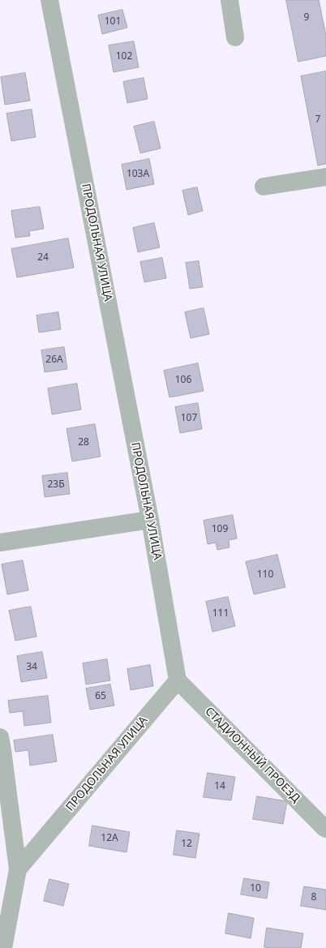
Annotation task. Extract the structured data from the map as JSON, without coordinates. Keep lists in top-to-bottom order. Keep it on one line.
{"streets":{"street":["ПРОДОЛЬНАЯ УЛИЦА","СТАДИОННЫЙ ПРОЕЗД"]},"crossings":[["ПРОДОЛЬНАЯ УЛИЦА","СТАДИОННЫЙ ПРОЕЗД"]],"house_numbers":["9","101","102","7","103А","24","26А","106","107","28","23Б","109","110","111","34","65","14","12А","12","10","8"]}
